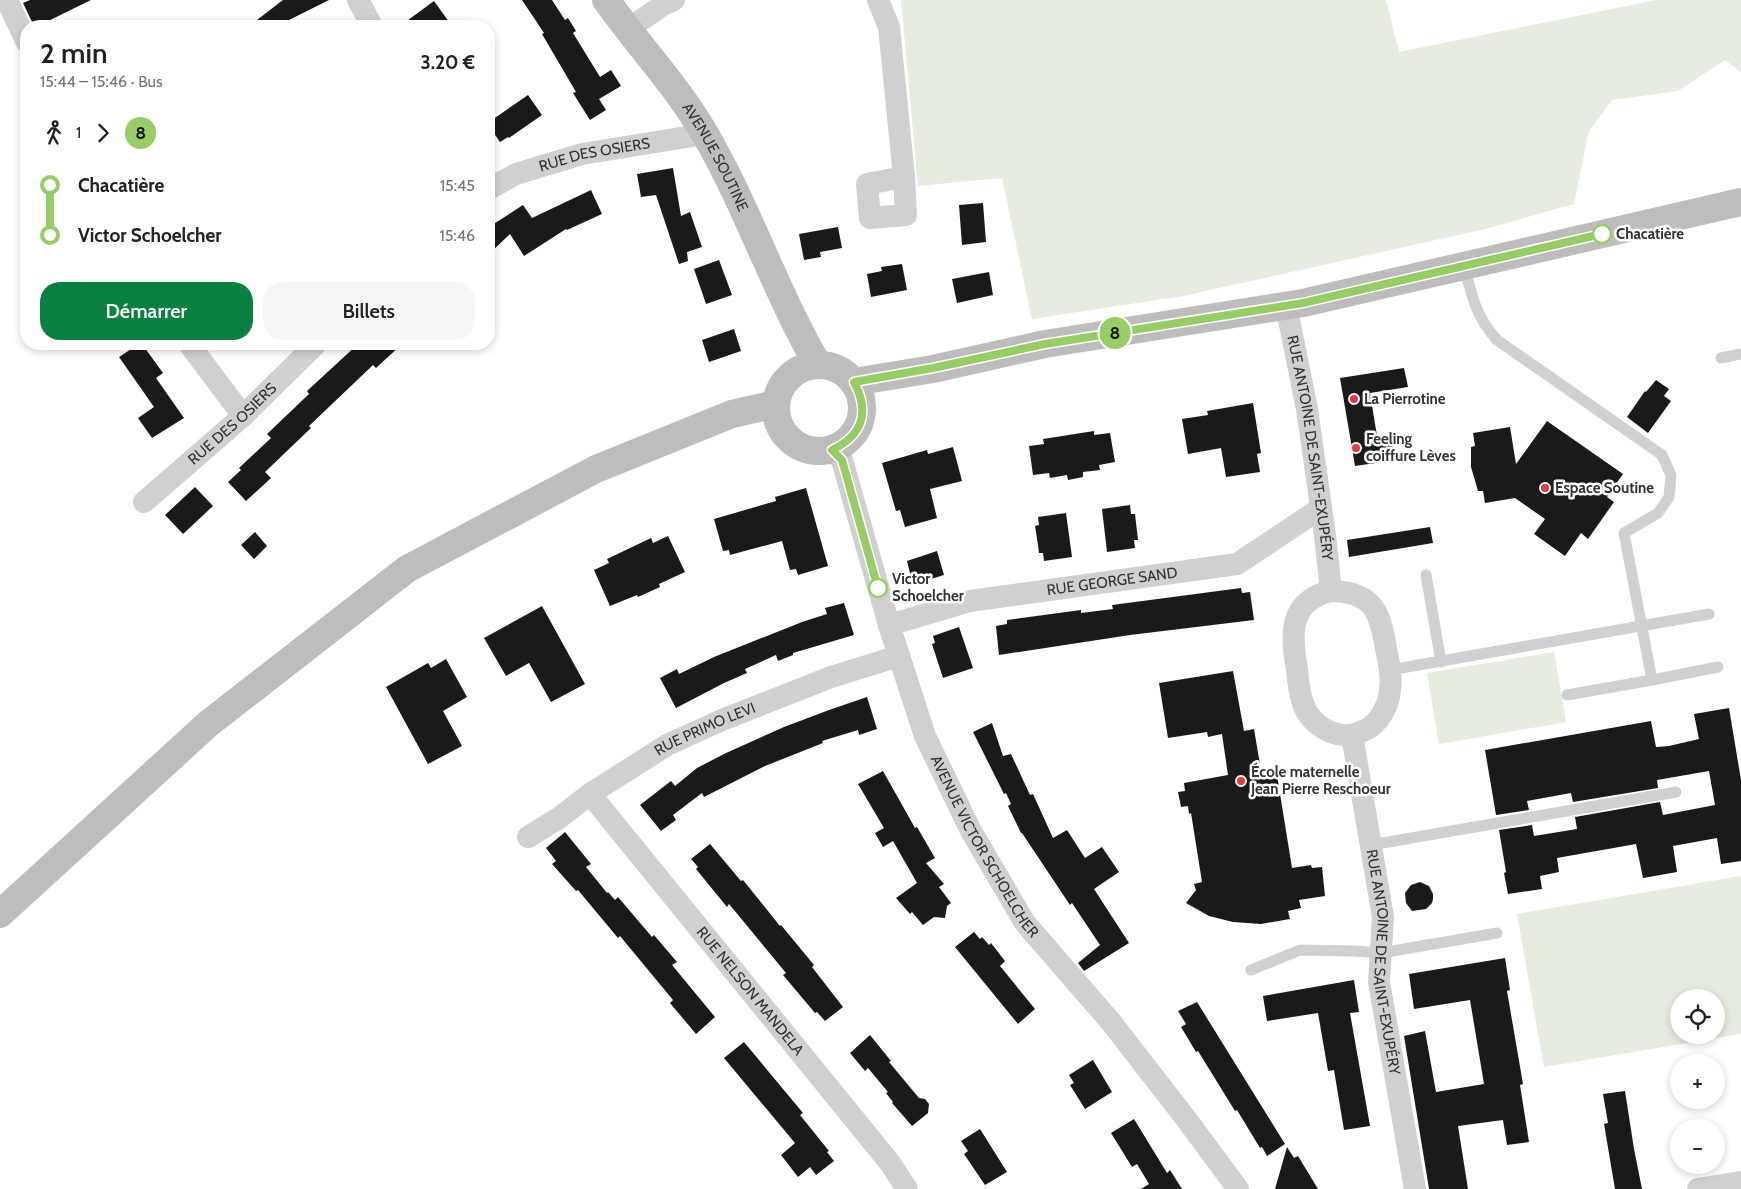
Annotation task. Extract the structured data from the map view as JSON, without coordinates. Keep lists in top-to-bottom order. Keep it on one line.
{"streets":{"street":["RUE DES OSIERS","AVENUE SOUTINE","RUE ANTOINE DE SAINT-EXUPÉRY","RUE GEORGE SAND","RUE PRIMO LEVI","AVENUE VICTOR SCHOELCHER","RUE NELSON MANDELA"]},"crossings":[["RUE DES OSIERS","AVENUE SOUTINE"],["AVENUE SOUTINE","AVENUE VICTOR SCHOELCHER"],["RUE ANTOINE DE SAINT-EXUPÉRY","RUE GEORGE SAND"],["RUE GEORGE SAND","AVENUE VICTOR SCHOELCHER"],["RUE PRIMO LEVI","AVENUE VICTOR SCHOELCHER"],["RUE PRIMO LEVI","RUE NELSON MANDELA"]],"places":["Chacatière","La Pierrotine","Feeling coiffure Lèves","Espace Soutine","Victor Schoelcher","École maternelle Jean Pierre Reschoeur"],"lines":["bus line 8"],"page":{"on_map":"8","heading":["2 min","15:44 – 15:46 · Bus","3.20 €"],"legs":["1","8"],"list":[{"name":"Chacatière","value":"15:45"},{"name":"Victor Schoelcher","value":"15:46"}],"buttons":["Démarrer","Billets"],"map_buttons":["+","−"]}}
